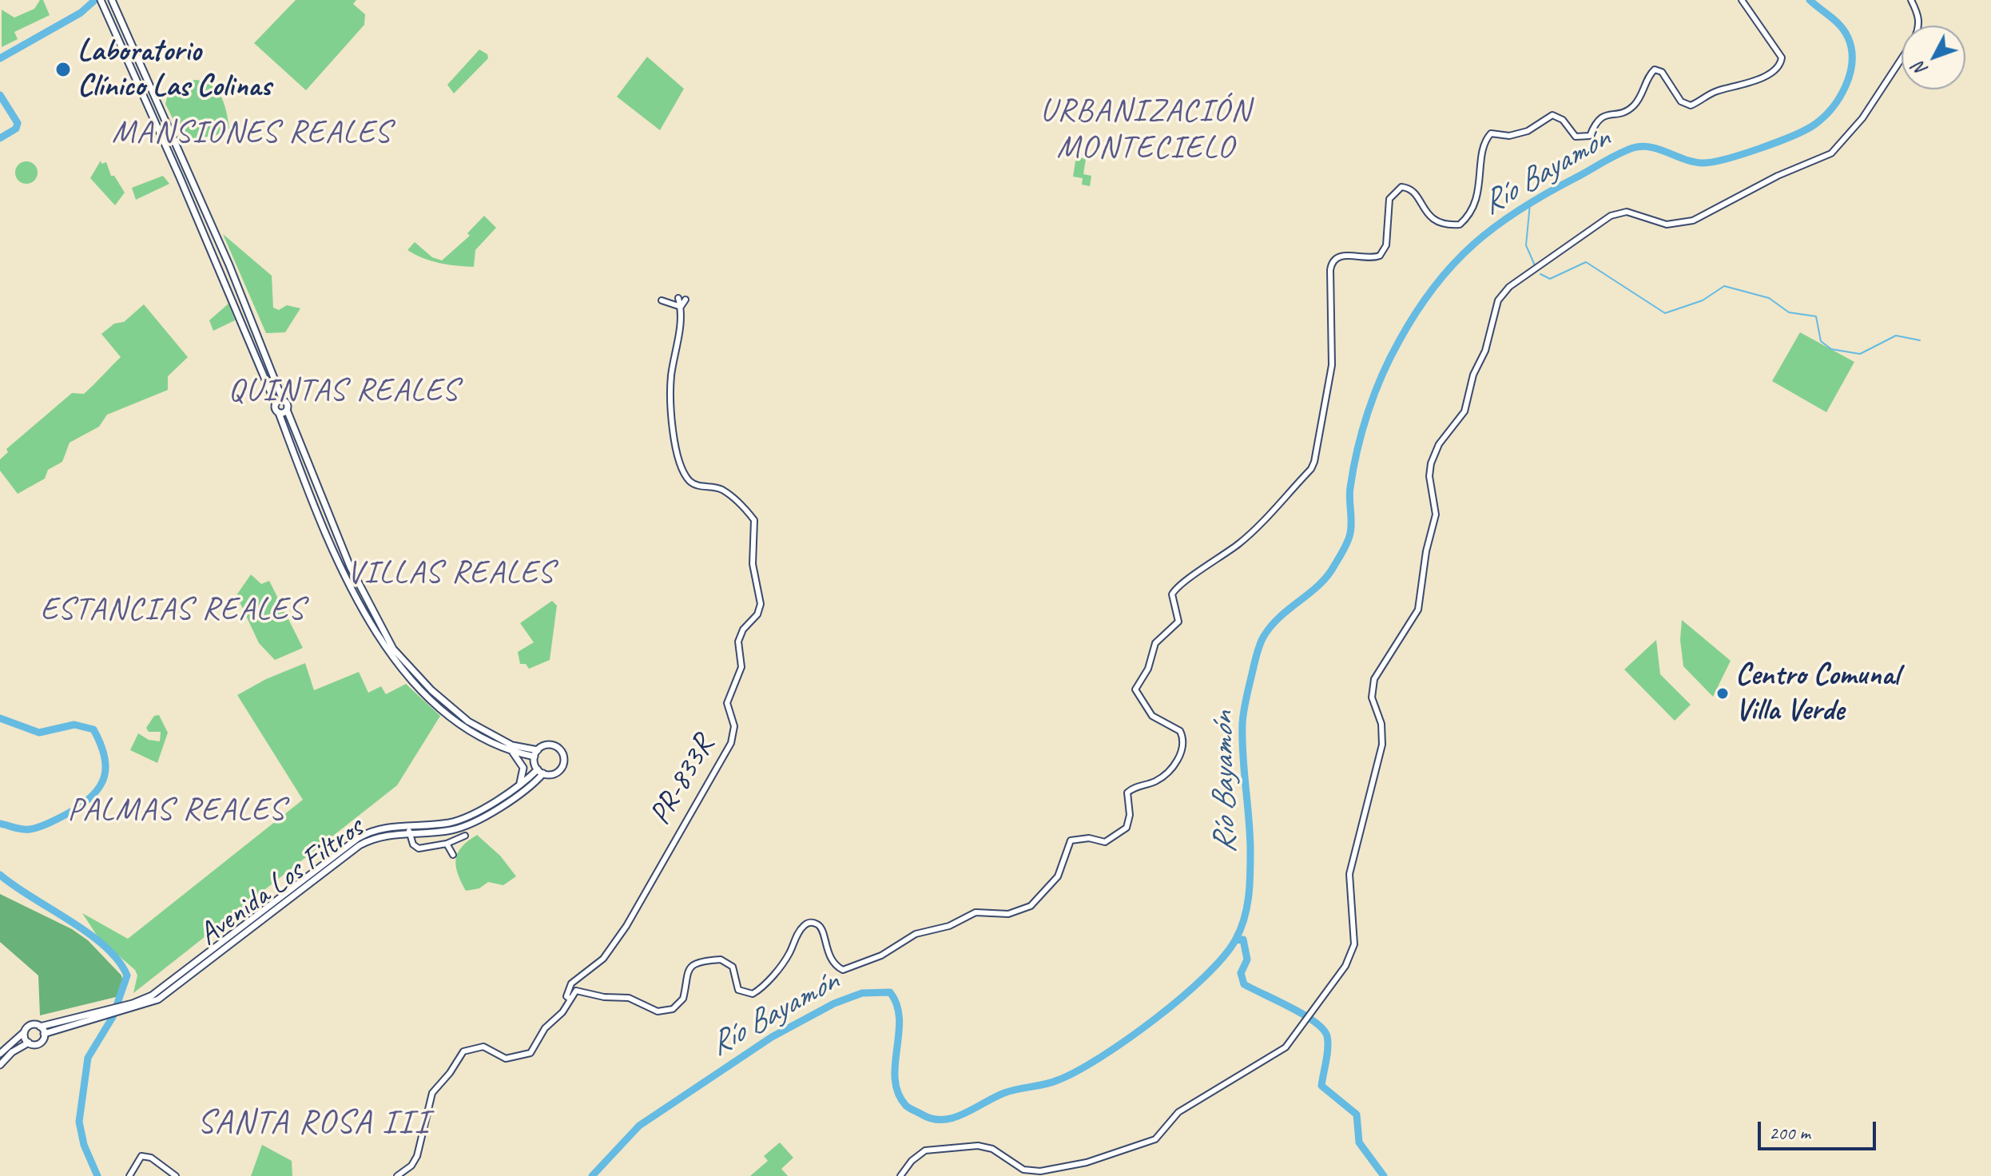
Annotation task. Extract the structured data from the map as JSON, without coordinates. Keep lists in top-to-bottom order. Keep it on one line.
{"streets":{"main road":["Avenida Los Filtros"],"street":["PR-833R"]},"districts":["URBANIZACIÓN MONTECIELO","MANSIONES REALES","QUINTAS REALES","VILLAS REALES","ESTANCIAS REALES","PALMAS REALES","SANTA ROSA III"],"water":["Río Bayamón"],"places":["Laboratorio Clínico Las Colinas","Centro Comunal Villa Verde"],"scale_bar":"200 m","north":"bottom left"}
